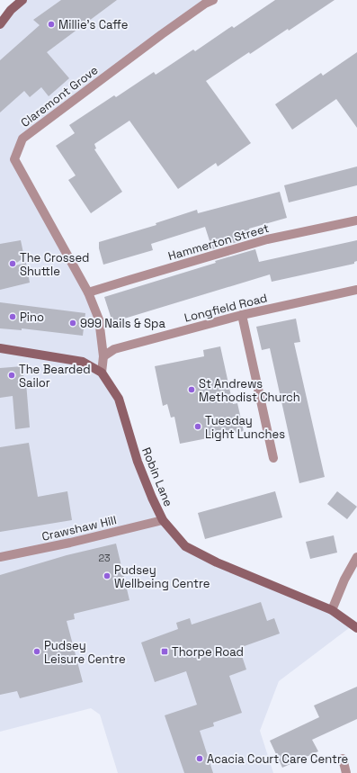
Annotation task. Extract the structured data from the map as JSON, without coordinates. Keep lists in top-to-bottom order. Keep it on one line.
{"streets":{"street":["Claremont Grove","Hammerton Street","Longfield Road","Robin Lane","Crawshaw Hill"]},"crossings":[["Claremont Grove","Hammerton Street"],["Claremont Grove","Longfield Road"],["Claremont Grove","Robin Lane"],["Robin Lane","Crawshaw Hill"]],"places":{"other":["Millie's Caffe","The Crossed Shuttle","Pino","999 Nails & Spa","The Bearded Sailor","St Andrews Methodist Church","Tuesday Light Lunches","Pudsey Wellbeing Centre","Pudsey Leisure Centre","Acacia Court Care Centre"],"transit":["Thorpe Road"]},"house_numbers":["23"]}
